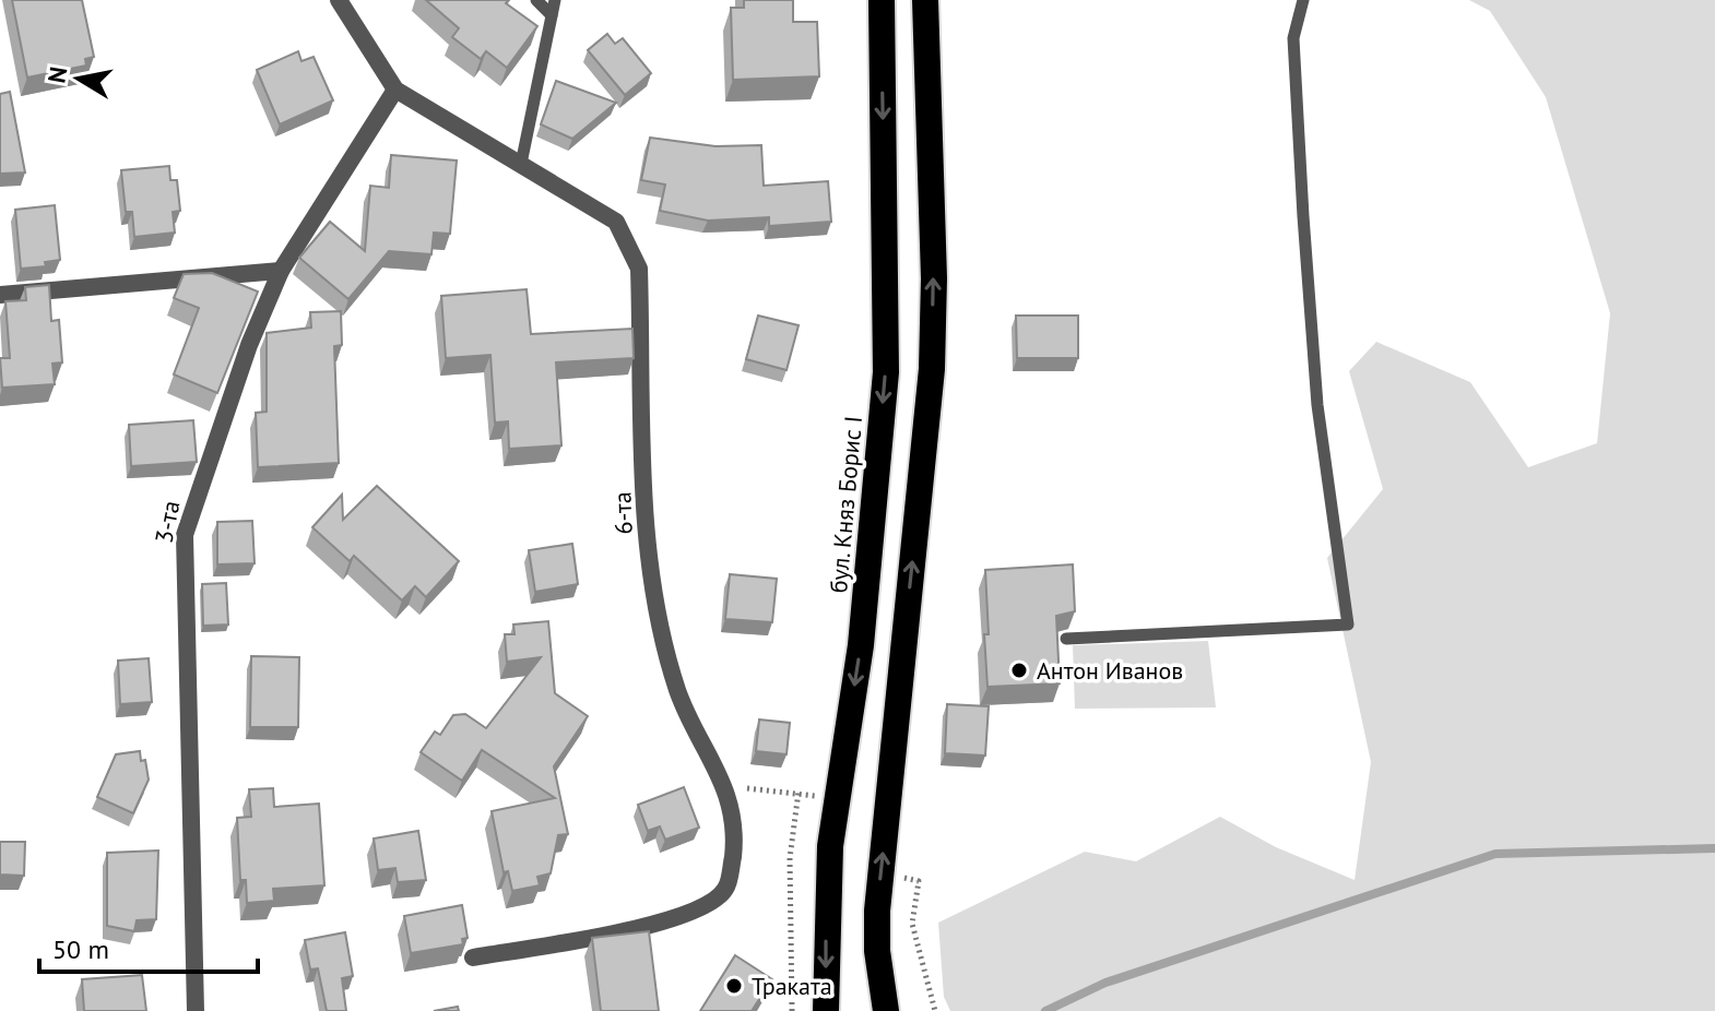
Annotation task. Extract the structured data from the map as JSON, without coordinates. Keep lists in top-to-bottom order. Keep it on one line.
{"streets":{"highway":["бул. Княз Борис I"],"street":["6-та","3-та"]},"crossings":[["6-та","3-та"]],"places":["Антон Иванов","Траката"],"scale_bar":"50 m","north":"left"}
